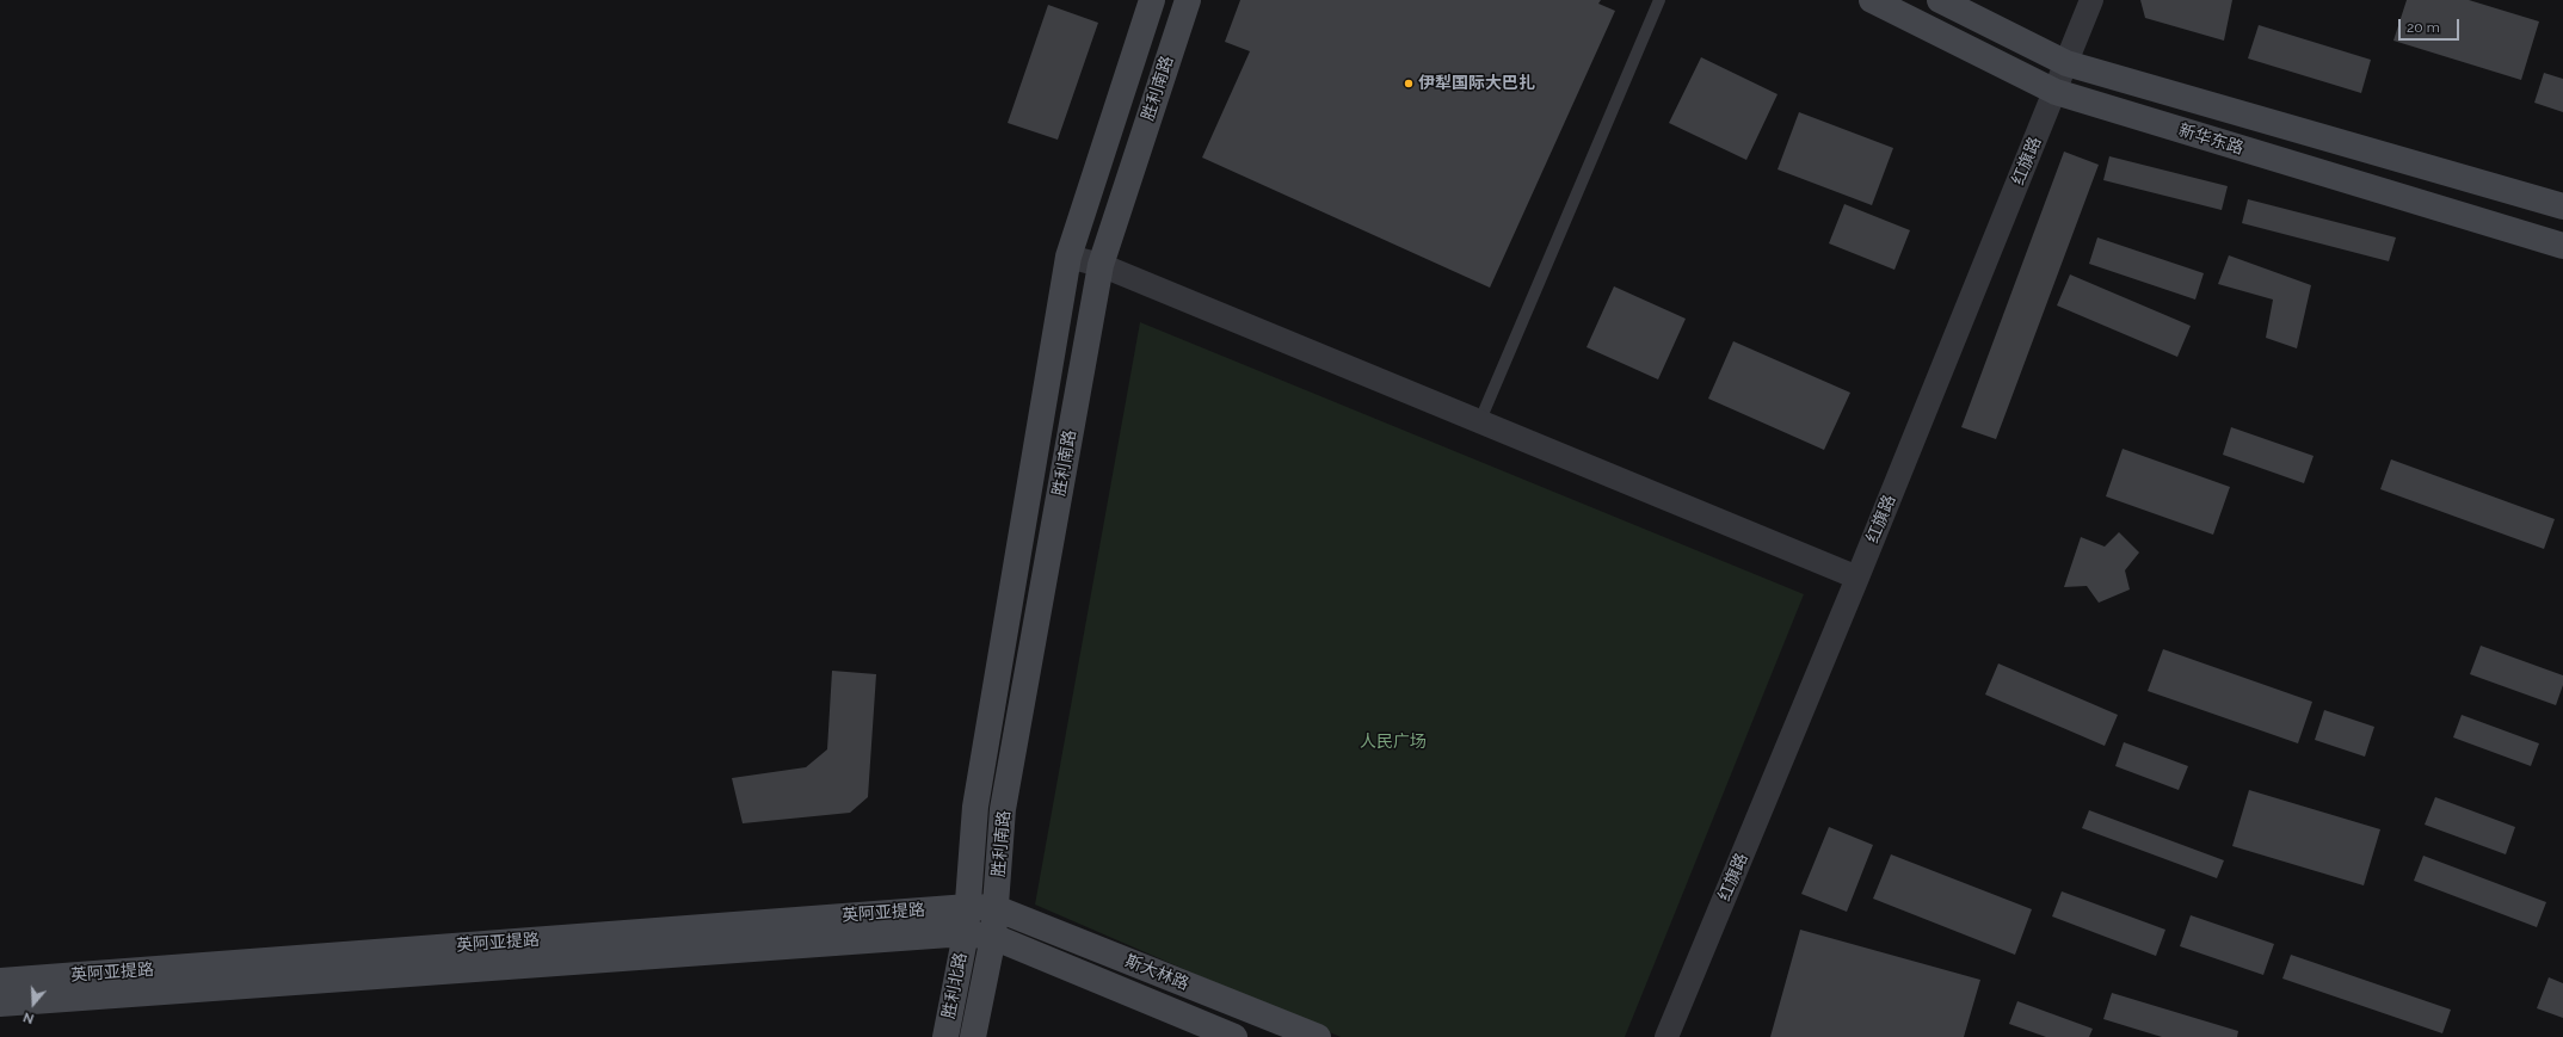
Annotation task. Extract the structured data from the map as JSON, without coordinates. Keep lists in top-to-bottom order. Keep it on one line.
{"streets":{"main road":["胜利南路","新华东路","英阿亚提路","斯大林路","胜利北路"],"street":["红旗路"]},"crossings":[["胜利南路","英阿亚提路"],["胜利南路","斯大林路"],["胜利南路","胜利北路"],["新华东路","红旗路"],["英阿亚提路","斯大林路"],["英阿亚提路","胜利北路"],["斯大林路","胜利北路"]],"parks":["人民广场"],"places":["伊犁国际大巴扎"],"scale_bar":"20 m","north":"bottom"}
